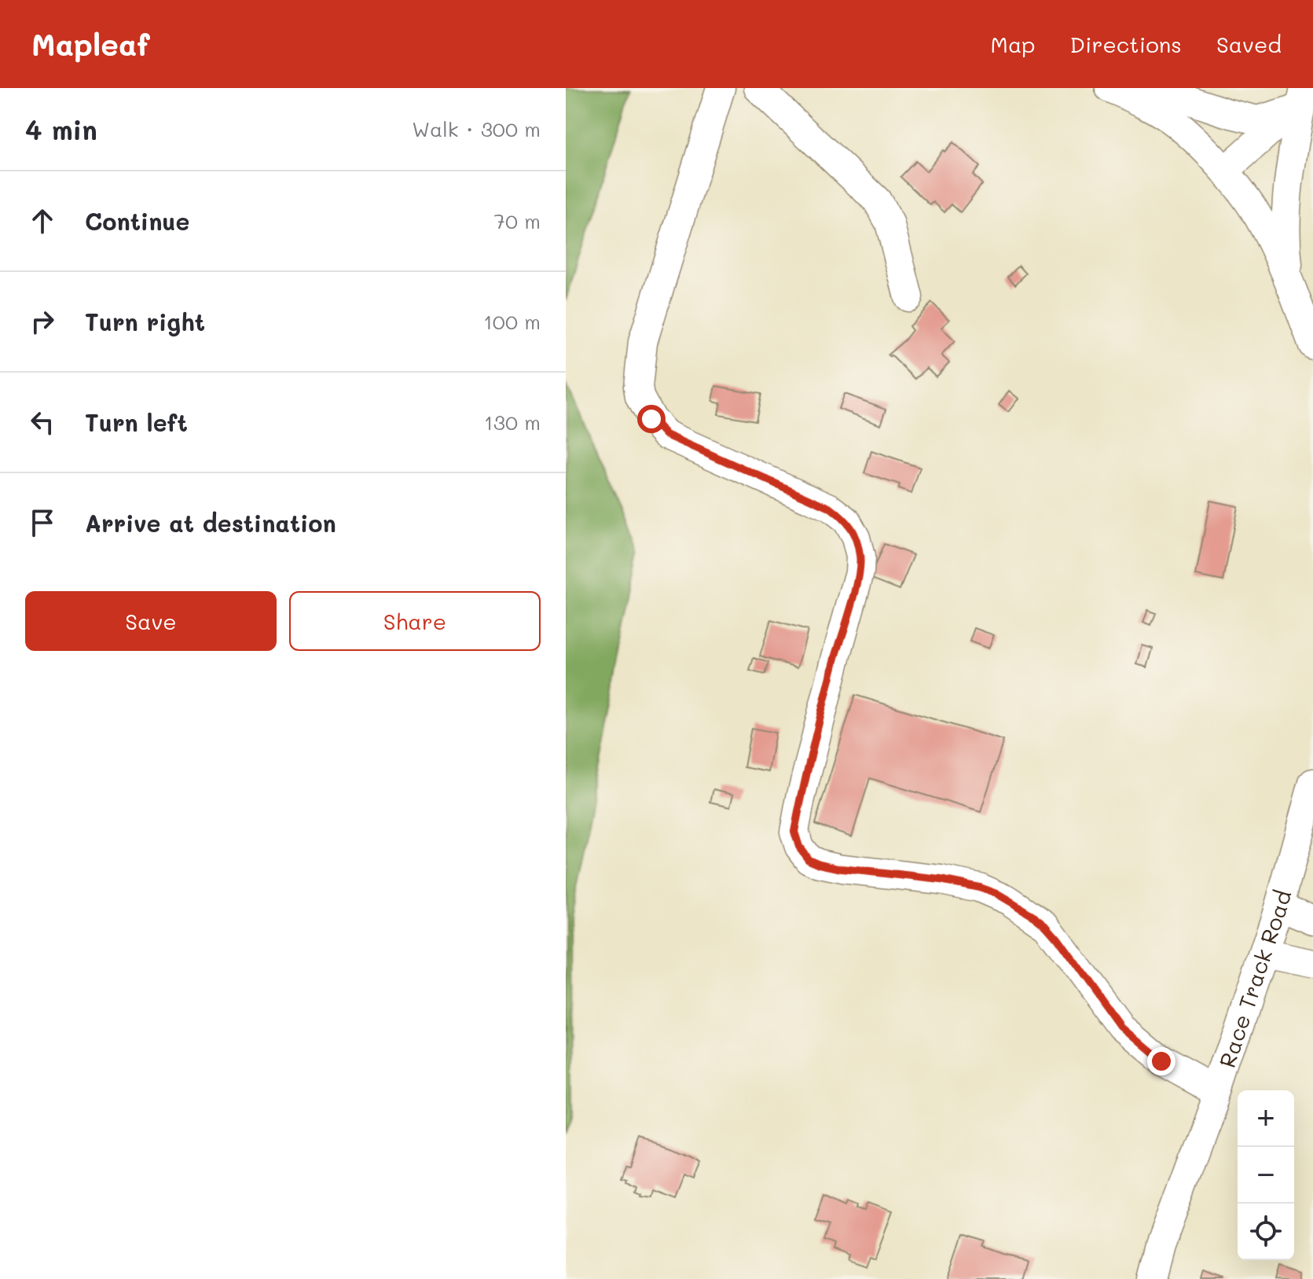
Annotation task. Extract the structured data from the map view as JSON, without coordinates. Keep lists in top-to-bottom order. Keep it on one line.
{"streets":{"street":["Race Track Road"]},"page":{"header":"Mapleaf","nav":["Map","Directions","Saved"],"heading":["4 min","Walk · 300 m"],"list":[["Continue","70 m"],["Turn right","100 m"],["Turn left","130 m"],"Arrive at destination"],"buttons":["Save","Share"],"map_buttons":["+","−"]}}
